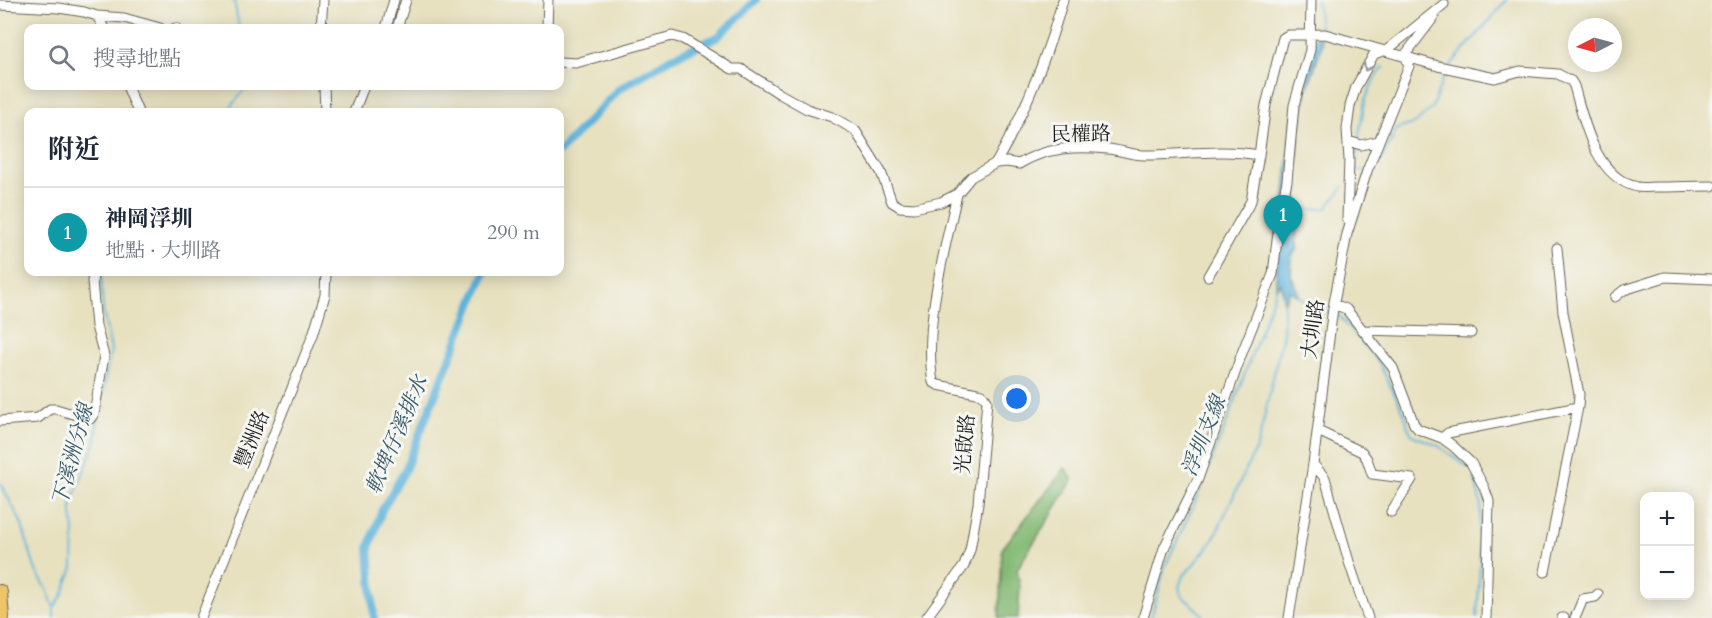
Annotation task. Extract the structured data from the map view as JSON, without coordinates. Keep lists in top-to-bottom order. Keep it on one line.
{"streets":{"street":["民權路","大圳路","豐洲路","光啟路"]},"crossings":[["民權路","光啟路"]],"water":["軟埤仔溪排水","浮圳支線","下溪洲分線"],"north":"left","page":{"search":"搜尋地點","heading":"附近","list":[{"mark":"1","name":"神岡浮圳","note":"地點 · 大圳路","value":"290 m"}],"pins":"1","map_buttons":["+","−"]}}
